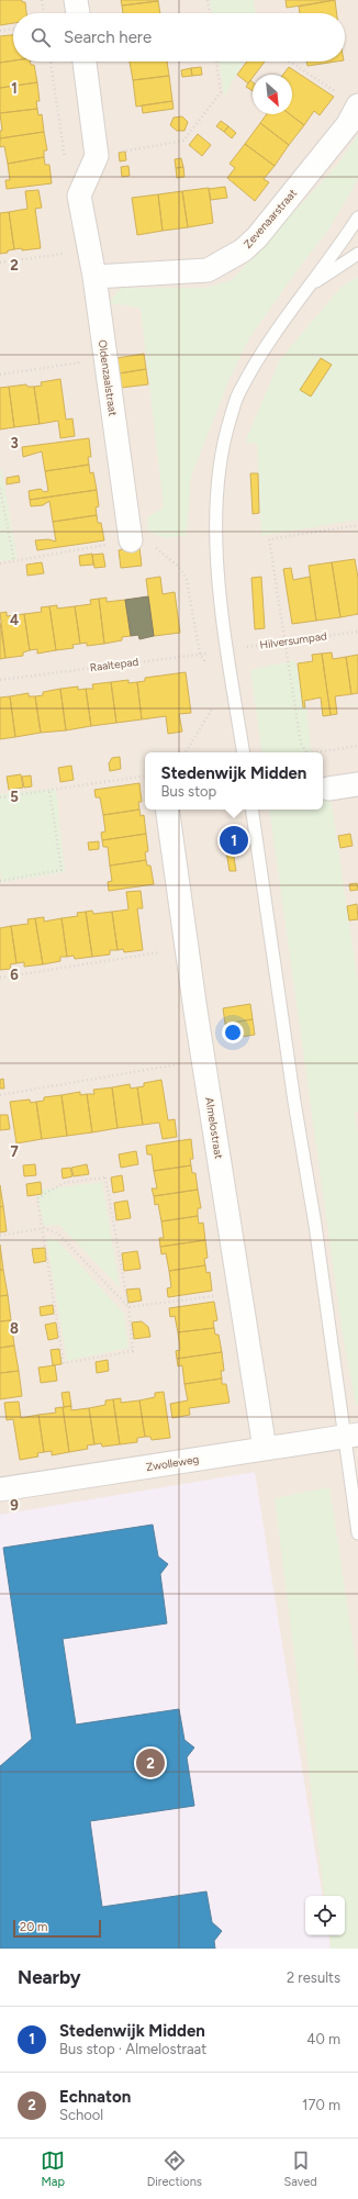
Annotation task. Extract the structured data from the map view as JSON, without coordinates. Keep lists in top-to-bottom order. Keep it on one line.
{"streets":{"street":["Zevenaarstraat","Oldenzaalstraat","Almelostraat","Zwolleweg"],"path":["Hilversumpad","Raaltepad"]},"crossings":[["Zevenaarstraat","Oldenzaalstraat"],["Hilversumpad","Raaltepad"],["Almelostraat","Zwolleweg"]],"scale_bar":"20 m","north":"bottom right","page":{"search":"Search here","popup":["Stedenwijk Midden","Bus stop"],"pins":["1","2"],"scale":"20 m","heading":["Nearby","2 results"],"list":[{"mark":"1","name":"Stedenwijk Midden","note":"Bus stop · Almelostraat","value":"40 m"},{"mark":"2","name":"Echnaton","note":"School","value":"170 m"}],"nav":["Map","Directions","Saved"]},"grid":{"rows":["1","2","3","4","5","6","7","8","9"]}}
